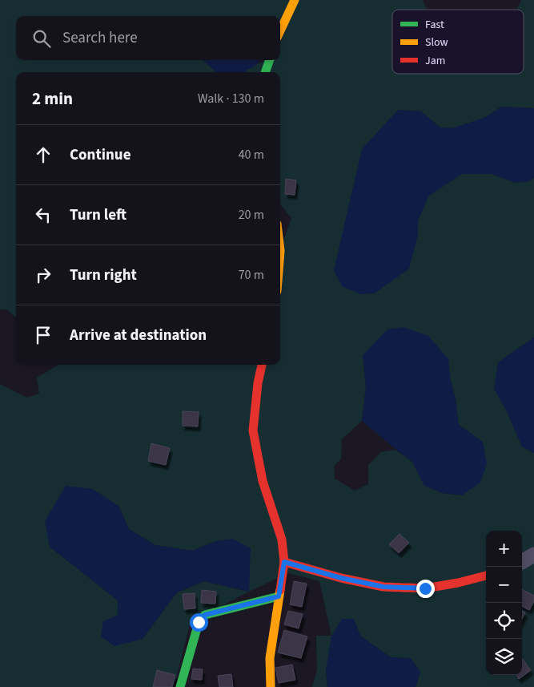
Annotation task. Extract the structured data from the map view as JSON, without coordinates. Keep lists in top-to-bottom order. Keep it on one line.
{"legend":["Fast","Slow","Jam"],"page":{"search":"Search here","heading":["2 min","Walk · 130 m"],"list":[["Continue","40 m"],["Turn left","20 m"],["Turn right","70 m"],"Arrive at destination"],"map_buttons":["+","−"]}}
